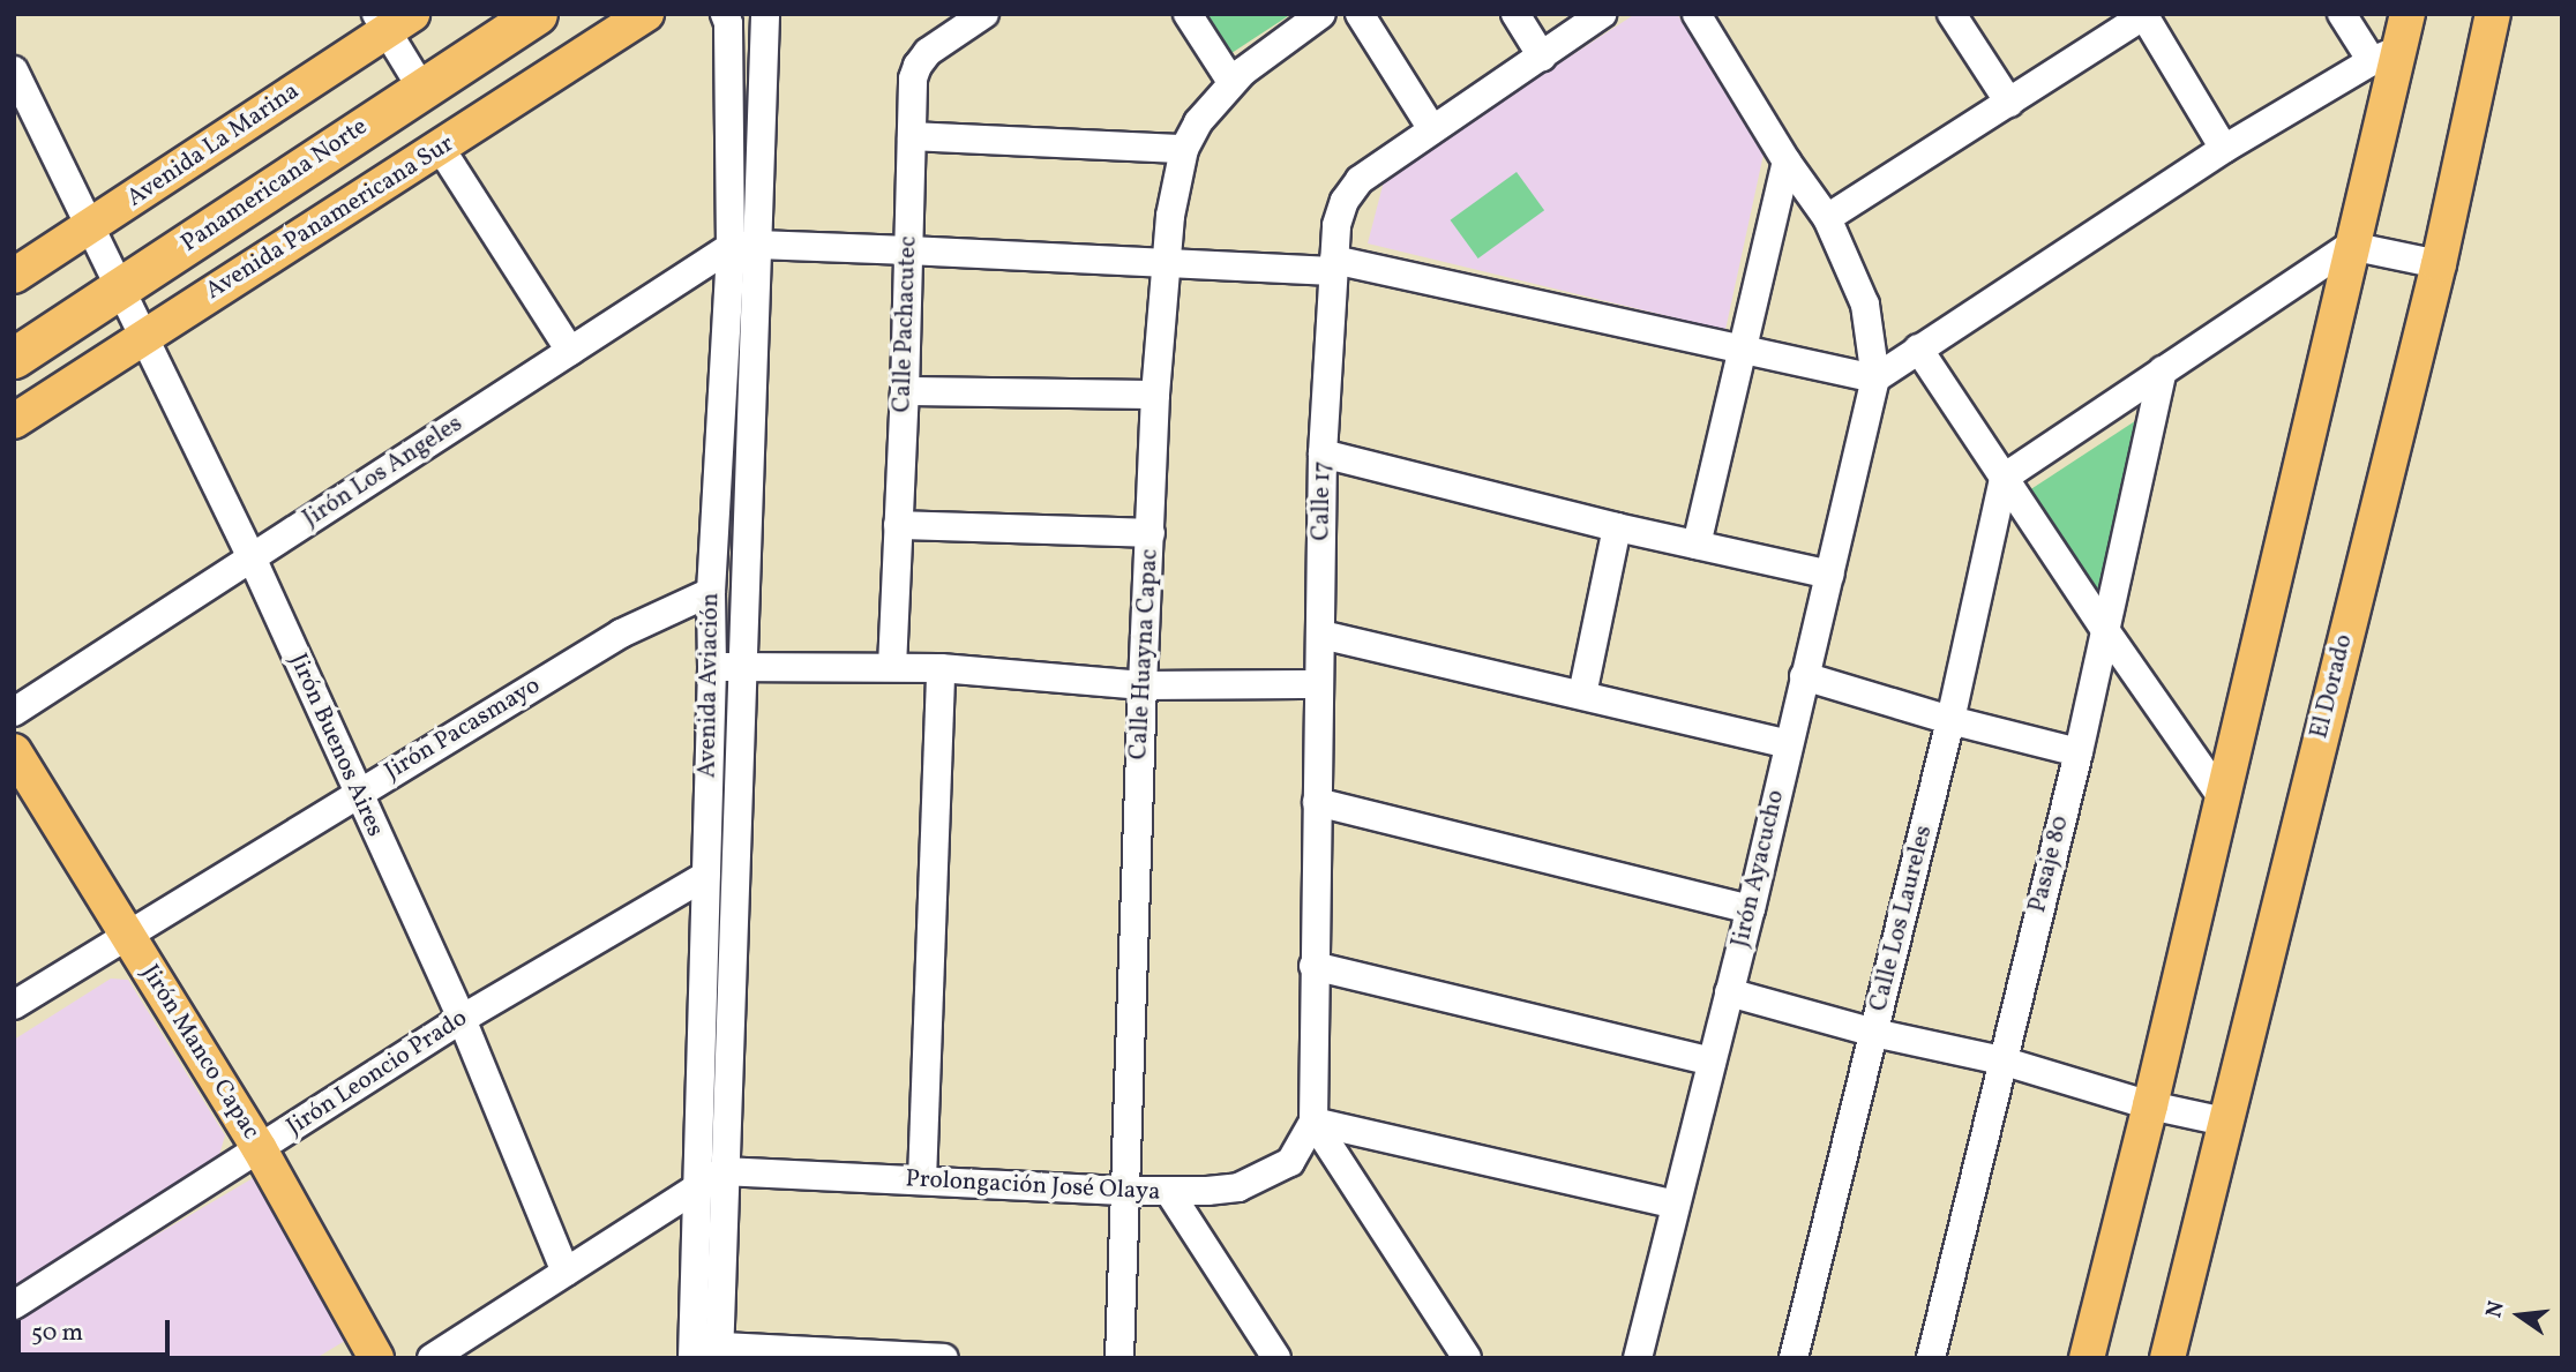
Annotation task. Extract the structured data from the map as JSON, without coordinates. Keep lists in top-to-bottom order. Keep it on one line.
{"streets":{"highway":["Panamericana Norte"],"main road":["Avenida La Marina","Avenida Panamericana Sur","El Dorado","Jirón Manco Capac"],"street":["Calle Pachacutec","Jirón Los Angeles","Calle 17","Calle Huayna Capac","Avenida Aviación","Jirón Pacasmayo","Jirón Buenos Aires","Pasaje 80","Jirón Ayacucho","Calle Los Laureles","Jirón Leoncio Prado","Prolongación José Olaya"]},"crossings":[["Avenida La Marina","Jirón Buenos Aires"],["Panamericana Norte","Jirón Buenos Aires"],["Avenida Panamericana Sur","Jirón Buenos Aires"],["Jirón Los Angeles","Avenida Aviación"],["Jirón Los Angeles","Jirón Buenos Aires"],["Calle 17","Prolongación José Olaya"],["Calle Huayna Capac","Prolongación José Olaya"],["Avenida Aviación","Jirón Pacasmayo"],["Avenida Aviación","Jirón Leoncio Prado"],["Avenida Aviación","Prolongación José Olaya"],["Jirón Pacasmayo","Jirón Buenos Aires"],["Jirón Pacasmayo","Jirón Manco Capac"],["Jirón Buenos Aires","Jirón Leoncio Prado"],["Jirón Manco Capac","Jirón Leoncio Prado"]],"scale_bar":"50 m","north":"left"}
